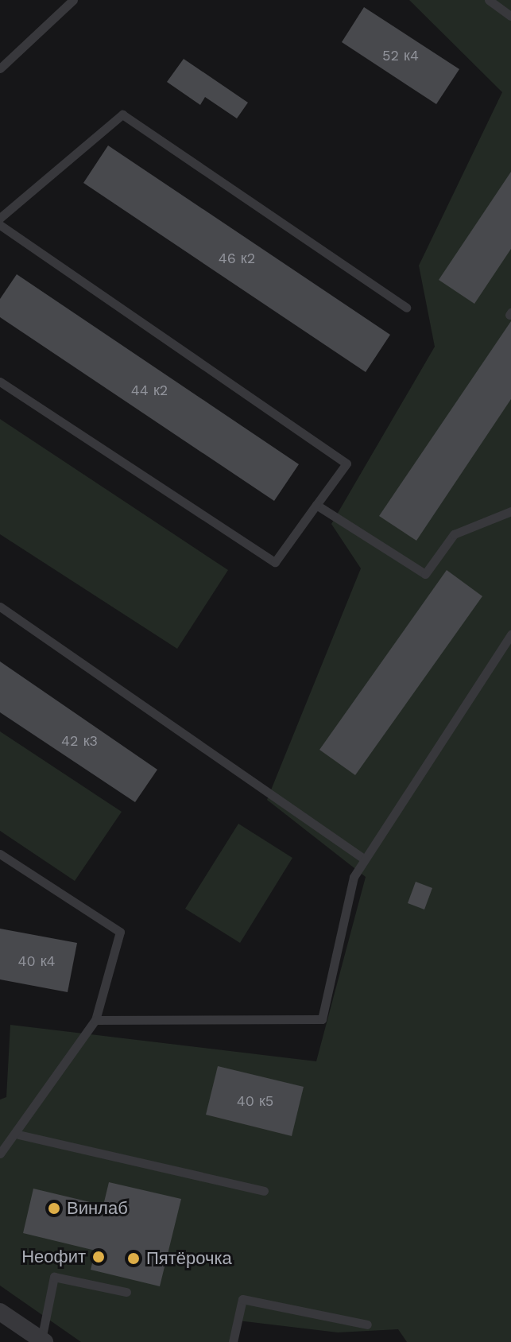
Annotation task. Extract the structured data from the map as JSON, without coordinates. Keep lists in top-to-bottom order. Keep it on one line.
{"places":["Винлаб","Неофит","Пятёрочка"],"house_numbers":["52 к4","46 к2","44 к2","42 к3","40 к4","40 к5"]}
